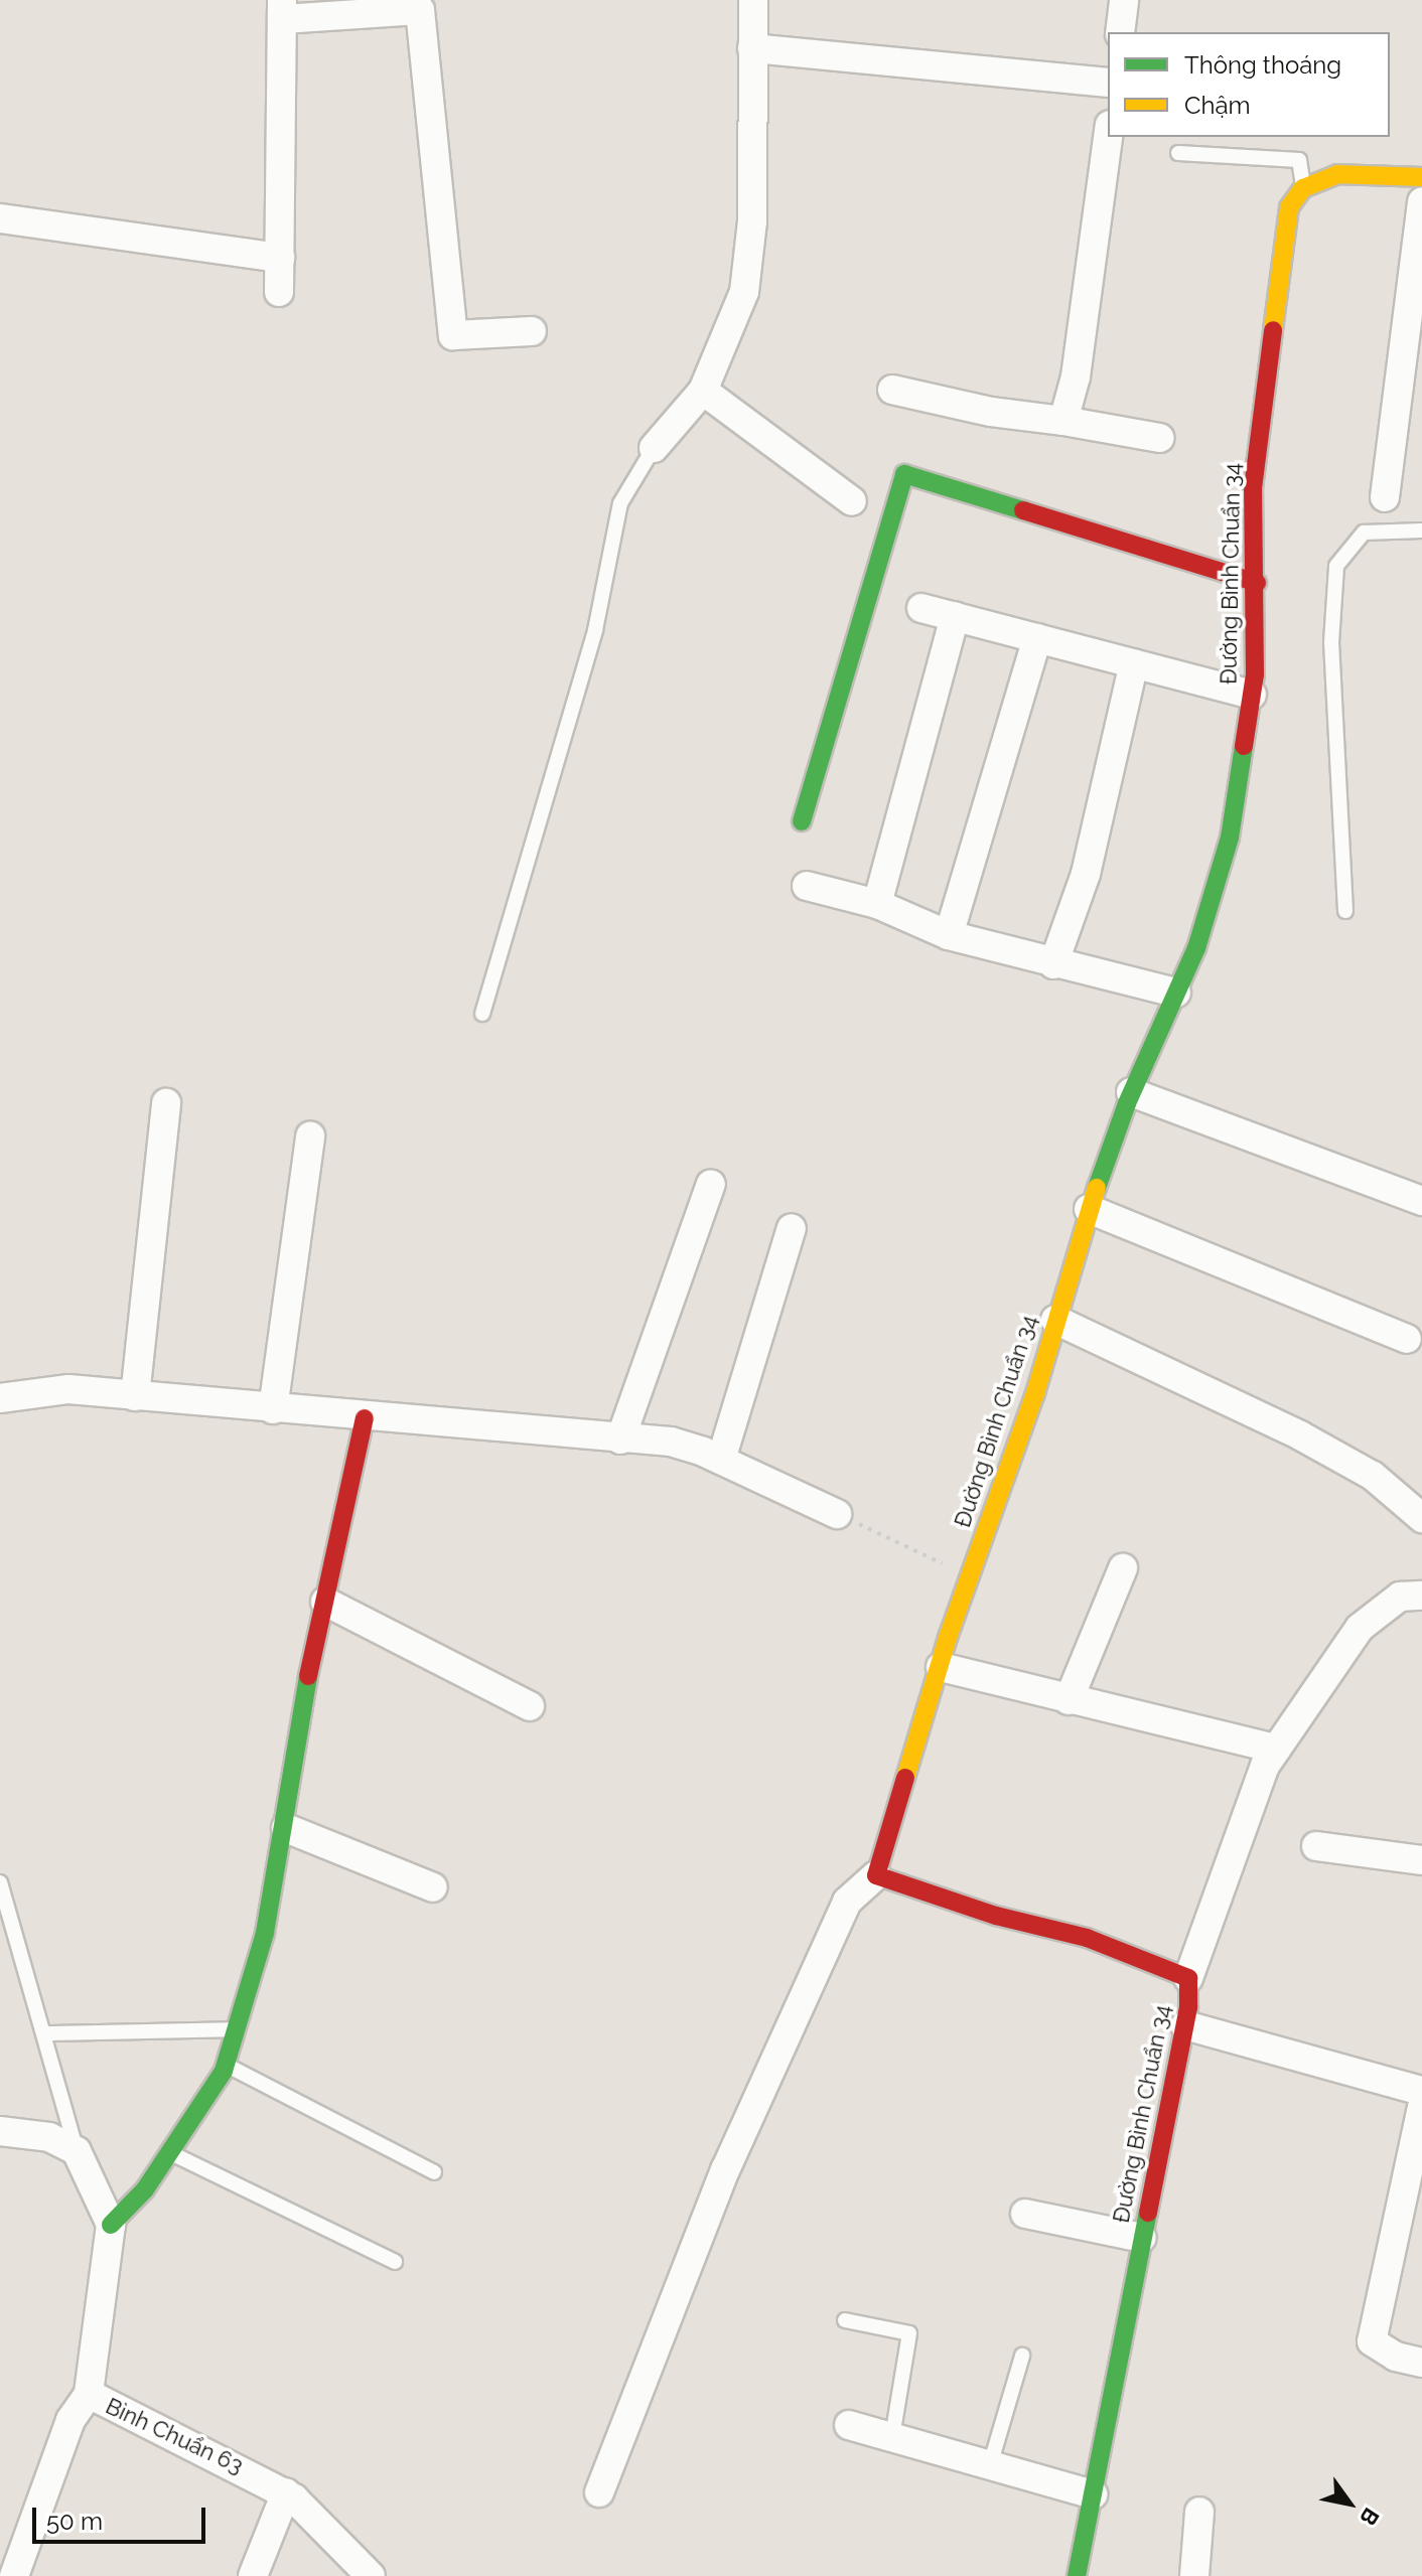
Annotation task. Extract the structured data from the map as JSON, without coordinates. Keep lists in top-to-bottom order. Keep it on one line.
{"streets":{"street":["Đường Bình Chuẩn 34","Bình Chuẩn 63"]},"legend":["Thông thoáng","Chậm"],"scale_bar":"50 m","north":"bottom right"}
